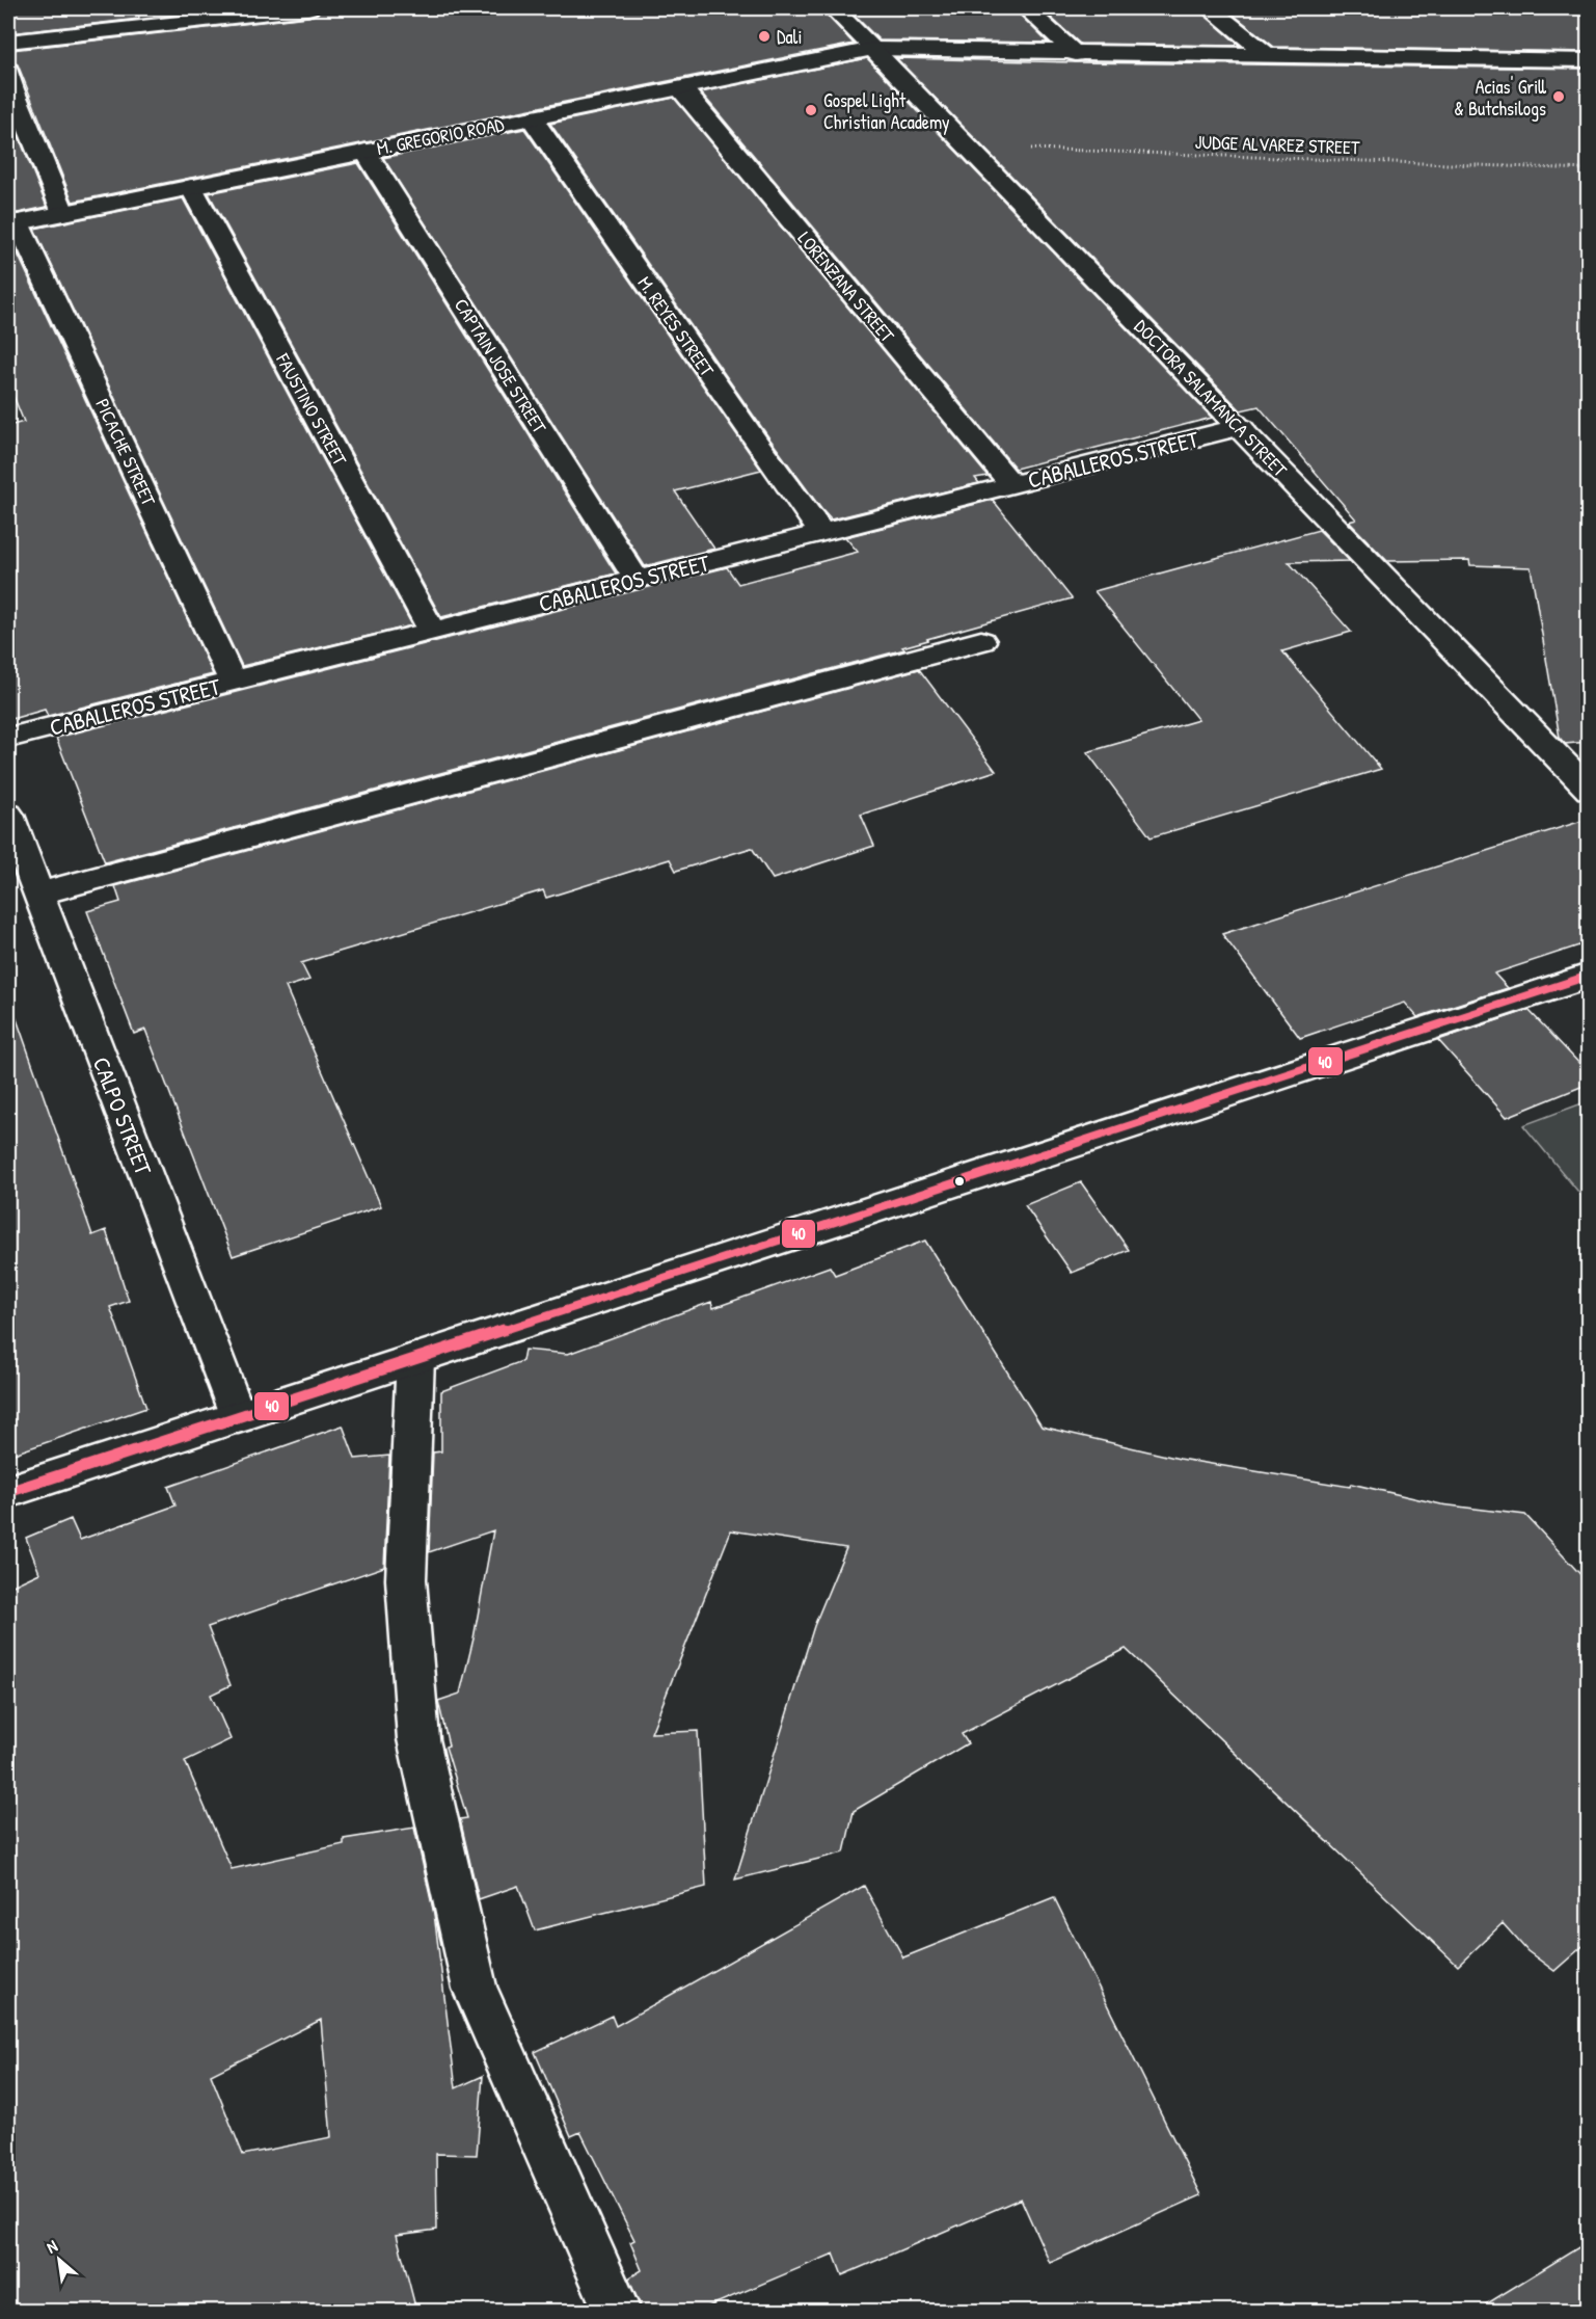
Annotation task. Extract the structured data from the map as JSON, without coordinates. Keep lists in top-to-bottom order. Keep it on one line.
{"streets":{"street":["M. GREGORIO ROAD","LORENZANA STREET","M. REYES STREET","CAPTAIN JOSE STREET","DOCTORA SALAMANCA STREET","FAUSTINO STREET","PICACHE STREET","CABALLEROS STREET","CALPO STREET"],"path":["JUDGE ALVAREZ STREET"]},"crossings":[["M. GREGORIO ROAD","LORENZANA STREET"],["M. GREGORIO ROAD","M. REYES STREET"],["M. GREGORIO ROAD","CAPTAIN JOSE STREET"],["M. GREGORIO ROAD","DOCTORA SALAMANCA STREET"],["M. GREGORIO ROAD","FAUSTINO STREET"],["M. GREGORIO ROAD","PICACHE STREET"],["JUDGE ALVAREZ STREET","DOCTORA SALAMANCA STREET"],["LORENZANA STREET","CABALLEROS STREET"],["M. REYES STREET","CABALLEROS STREET"],["CAPTAIN JOSE STREET","CABALLEROS STREET"],["DOCTORA SALAMANCA STREET","CABALLEROS STREET"],["FAUSTINO STREET","CABALLEROS STREET"],["PICACHE STREET","CABALLEROS STREET"]],"places":["Dali","Acias' Grill & Butchsilogs","Gospel Light Christian Academy"],"lines":["transit line 40"],"north":"top left"}
